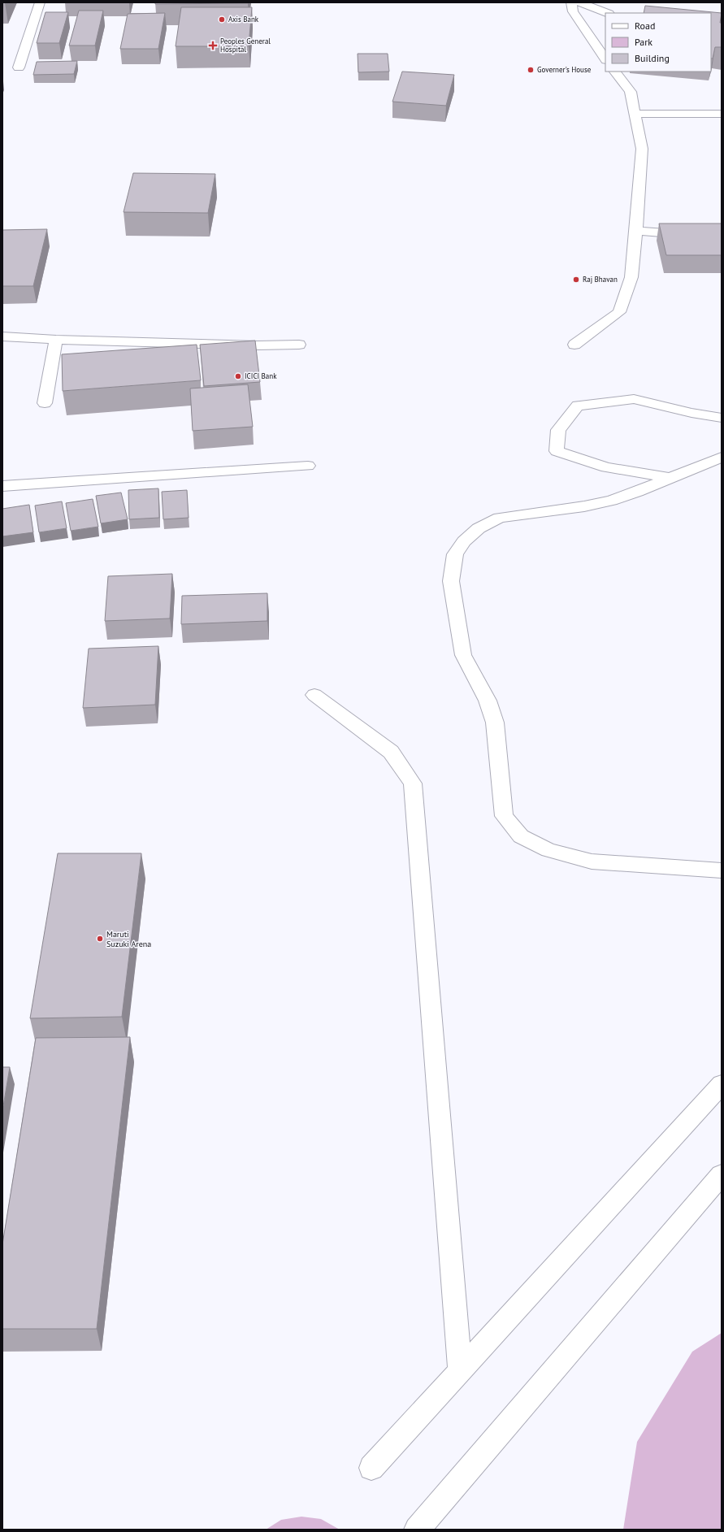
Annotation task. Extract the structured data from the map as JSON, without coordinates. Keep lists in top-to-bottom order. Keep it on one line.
{"places":{"other":["Axis Bank","Governer's House","Raj Bhavan","ICICI Bank","Maruti Suzuki Arena"],"health":["Peoples General Hospital"]},"legend":["Road","Park","Building"]}
